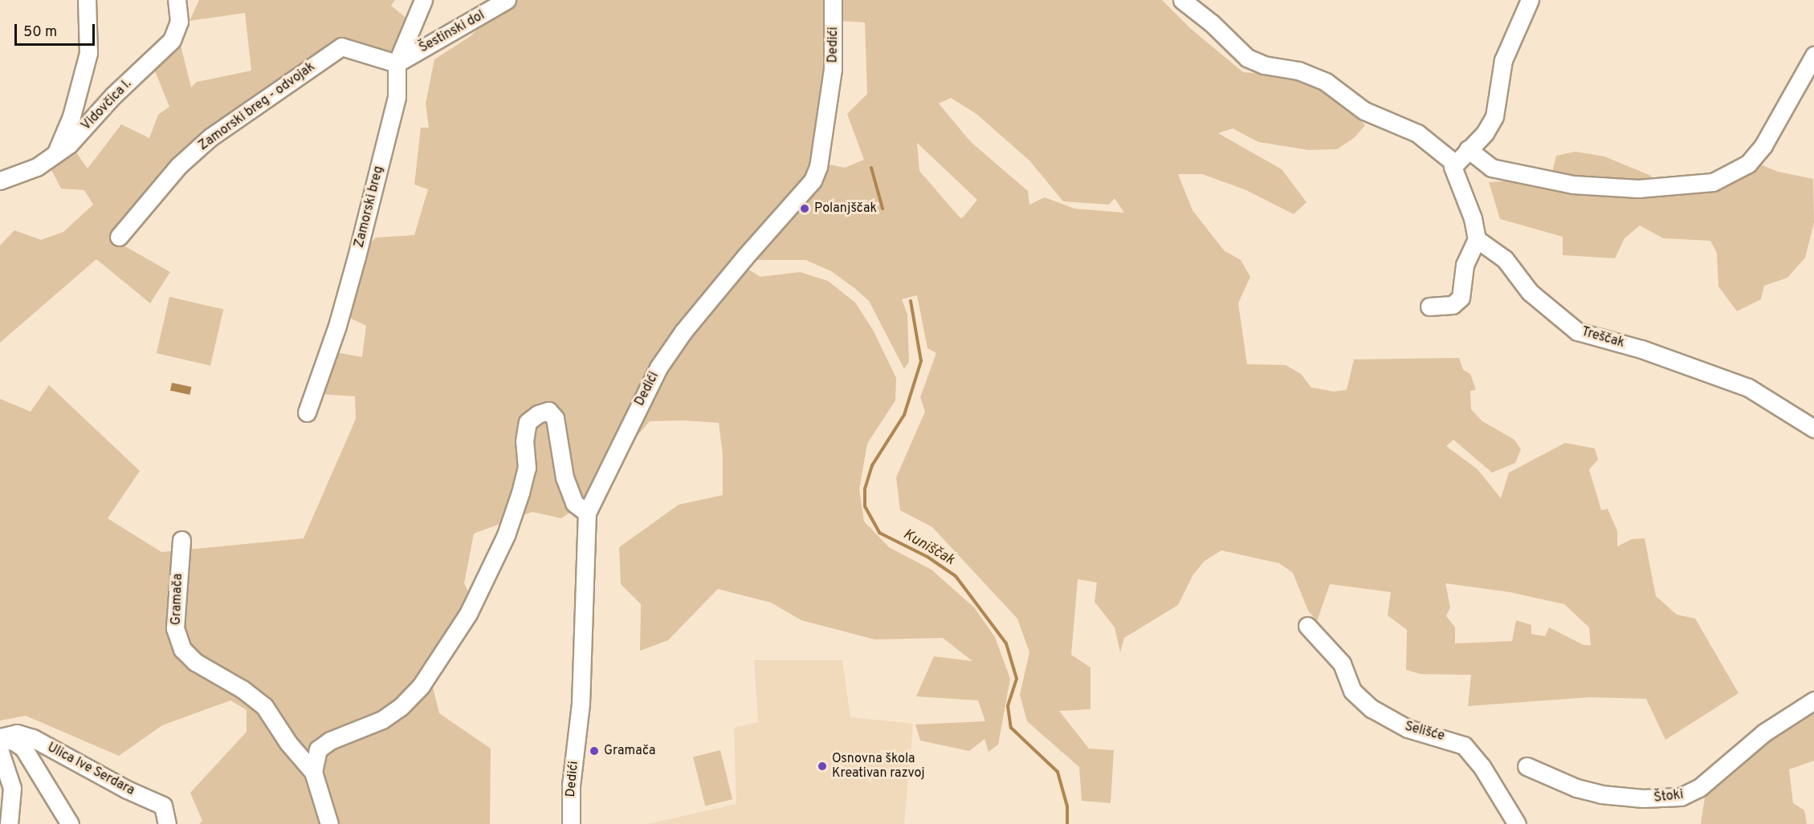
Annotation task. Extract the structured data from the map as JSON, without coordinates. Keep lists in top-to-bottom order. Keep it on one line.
{"streets":{"street":["Šestinski dol","Dedići","Vidovčica I.","Zamorski breg - odvojak","Zamorski breg","Treščak","Gramača","Selišće","Ulica Ive Serdara","Štoki"]},"crossings":[["Šestinski dol","Zamorski breg - odvojak"],["Šestinski dol","Zamorski breg"],["Zamorski breg - odvojak","Zamorski breg"]],"water":["Kuniščak"],"places":["Polanjščak","Gramača","Osnovna škola Kreativan razvoj"],"scale_bar":"50 m"}
